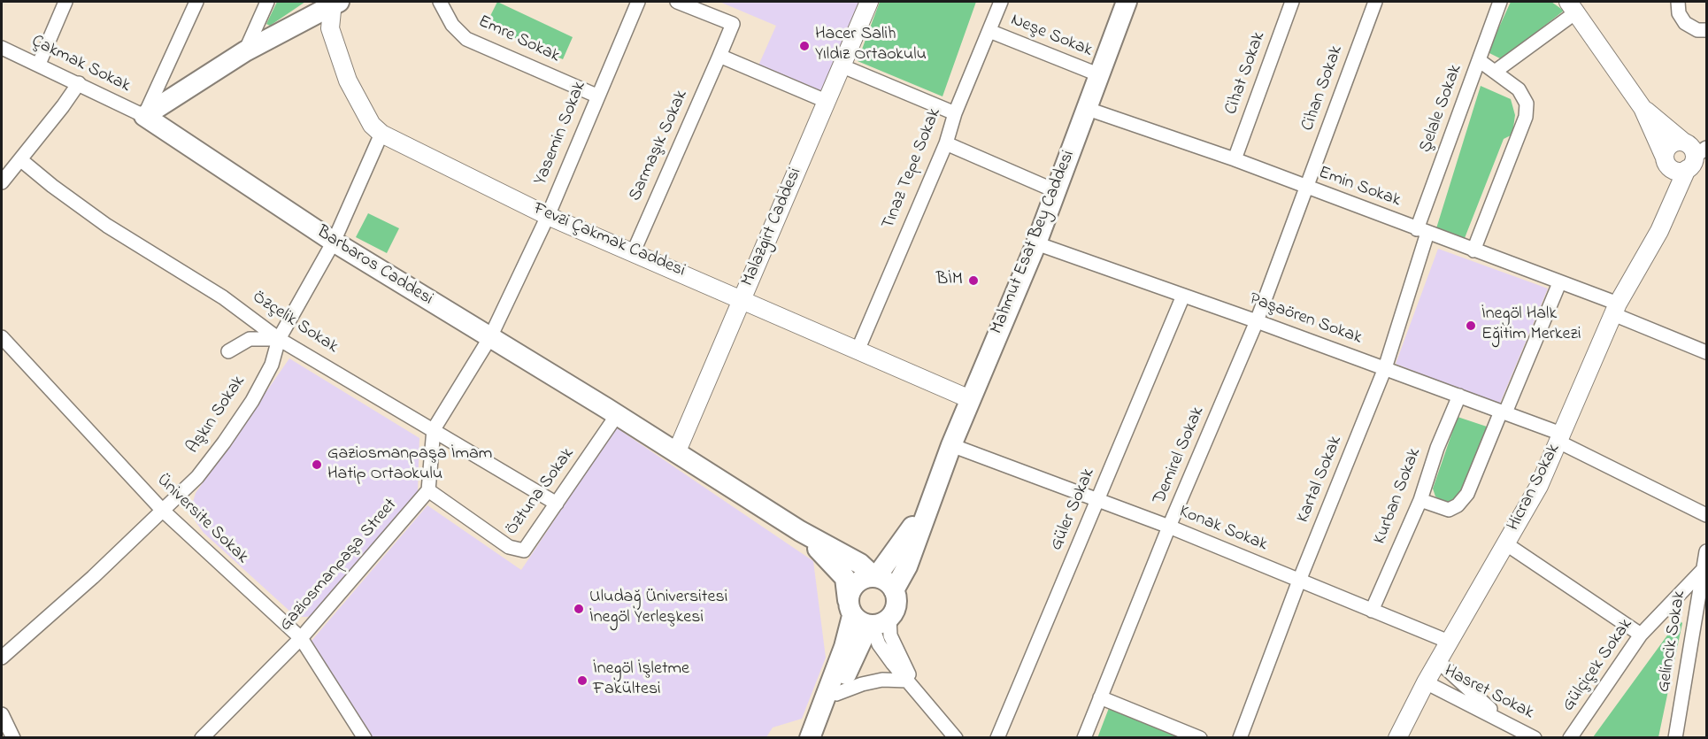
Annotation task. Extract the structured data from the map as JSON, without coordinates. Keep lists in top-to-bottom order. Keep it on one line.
{"streets":{"main road":["Mahmut Esat Bey Caddesi","Barbaros Caddesi"],"street":["Neşe Sokak","Emre Sokak","Çakmak Sokak","Cihat Sokak","Cihan Sokak","Şelale Sokak","Yasemin Sokak","Sarmaşık Sokak","Tınaz Tepe Sokak","Emin Sokak","Malazgirt Caddesi","Fevzi Çakmak Caddesi","Paşaören Sokak","Özçelik Sokak","Aşkın Sokak","Demirel Sokak","Kartal Sokak","Hicran Sokak","Öztuna Sokak","Kurban Sokak","Güler Sokak","Üniversite Sokak","Konak Sokak","Gaziosmanpaşa Street","Gelincik Sokak","Gülçiçek Sokak","Hasret Sokak"]},"crossings":[["Neşe Sokak","Tınaz Tepe Sokak"],["Neşe Sokak","Mahmut Esat Bey Caddesi"],["Emre Sokak","Yasemin Sokak"],["Çakmak Sokak","Barbaros Caddesi"],["Cihat Sokak","Emin Sokak"],["Cihan Sokak","Emin Sokak"],["Cihan Sokak","Demirel Sokak"],["Şelale Sokak","Emin Sokak"],["Şelale Sokak","Kartal Sokak"],["Yasemin Sokak","Fevzi Çakmak Caddesi"],["Yasemin Sokak","Barbaros Caddesi"],["Sarmaşık Sokak","Fevzi Çakmak Caddesi"],["Tınaz Tepe Sokak","Fevzi Çakmak Caddesi"],["Emin Sokak","Mahmut Esat Bey Caddesi"],["Emin Sokak","Demirel Sokak"],["Emin Sokak","Kartal Sokak"],["Emin Sokak","Hicran Sokak"],["Malazgirt Caddesi","Fevzi Çakmak Caddesi"],["Malazgirt Caddesi","Barbaros Caddesi"],["Fevzi Çakmak Caddesi","Mahmut Esat Bey Caddesi"],["Fevzi Çakmak Caddesi","Aşkın Sokak"],["Mahmut Esat Bey Caddesi","Paşaören Sokak"],["Mahmut Esat Bey Caddesi","Konak Sokak"],["Barbaros Caddesi","Aşkın Sokak"],["Barbaros Caddesi","Öztuna Sokak"],["Paşaören Sokak","Demirel Sokak"],["Paşaören Sokak","Kartal Sokak"],["Paşaören Sokak","Hicran Sokak"],["Paşaören Sokak","Kurban Sokak"],["Paşaören Sokak","Güler Sokak"],["Özçelik Sokak","Aşkın Sokak"],["Özçelik Sokak","Öztuna Sokak"],["Aşkın Sokak","Üniversite Sokak"],["Demirel Sokak","Konak Sokak"],["Kartal Sokak","Konak Sokak"],["Hicran Sokak","Konak Sokak"],["Hicran Sokak","Hasret Sokak"],["Öztuna Sokak","Gaziosmanpaşa Street"],["Kurban Sokak","Konak Sokak"],["Güler Sokak","Konak Sokak"],["Üniversite Sokak","Gaziosmanpaşa Street"],["Gelincik Sokak","Gülçiçek Sokak"]],"places":["Hacer Salih Yıldız Ortaokulu","BİM","İnegöl Halk Eğitim Merkezi","Gaziosmanpaşa İmam Hatip Ortaokulu","Uludağ Üniversitesi İnegöl Yerleşkesi","İnegöl İşletme Fakültesi"]}
